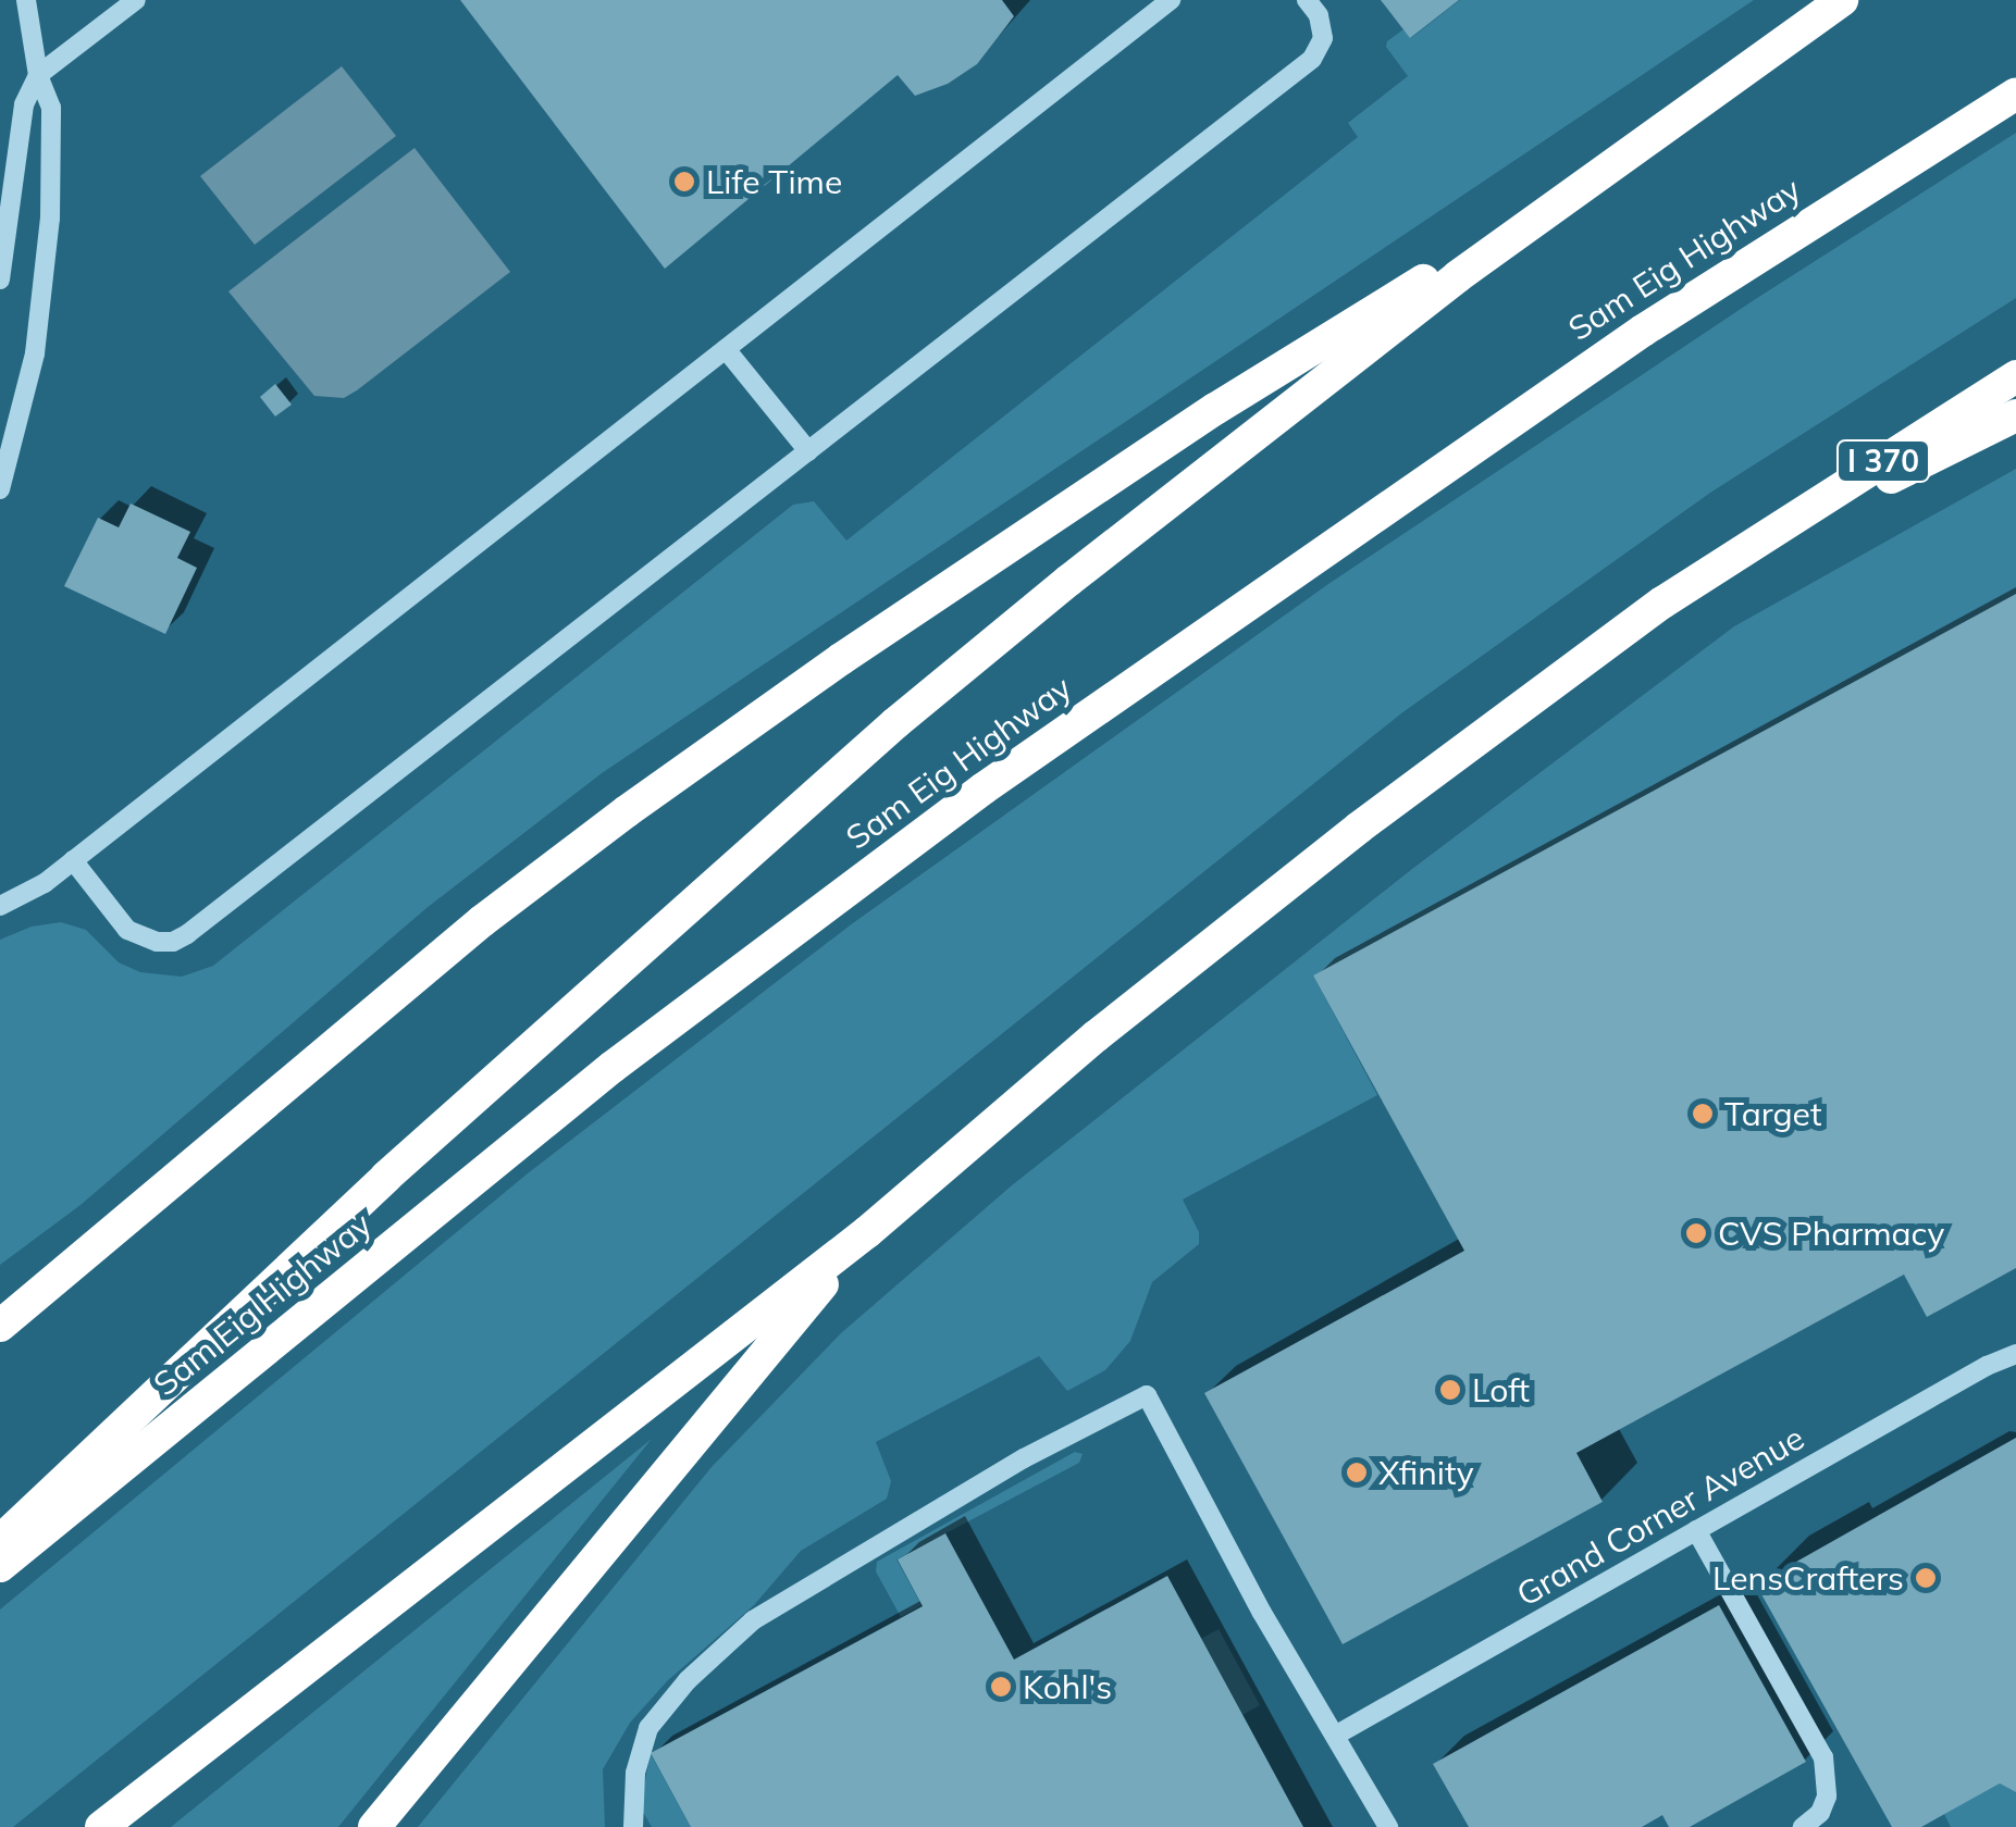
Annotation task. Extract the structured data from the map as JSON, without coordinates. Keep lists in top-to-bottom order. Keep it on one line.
{"streets":{"highway":["Sam Eig Highway","I 370"],"street":["Grand Corner Avenue"]},"places":["Life Time","Target","CVS Pharmacy","Loft","Xfinity","LensCrafters","Kohl's"]}
